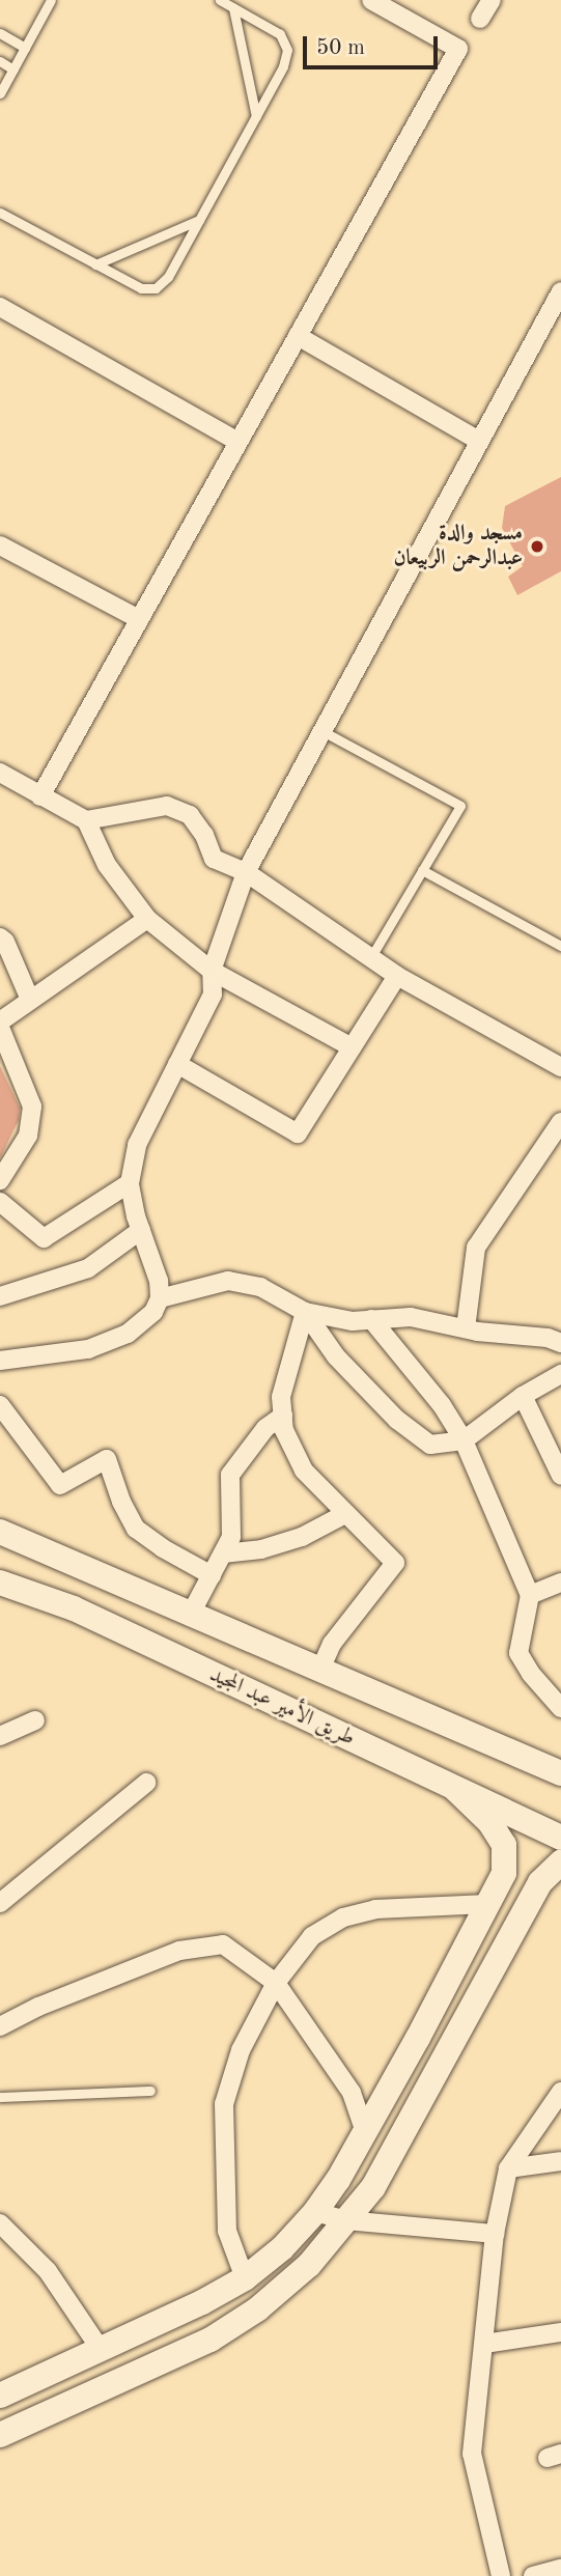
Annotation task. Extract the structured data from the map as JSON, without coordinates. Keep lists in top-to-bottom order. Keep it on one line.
{"streets":{"main road":["طريق الأمير عبد المجيد"]},"places":["مسجد والدة عبدالرحمن الربيعان"],"scale_bar":"50 m"}
